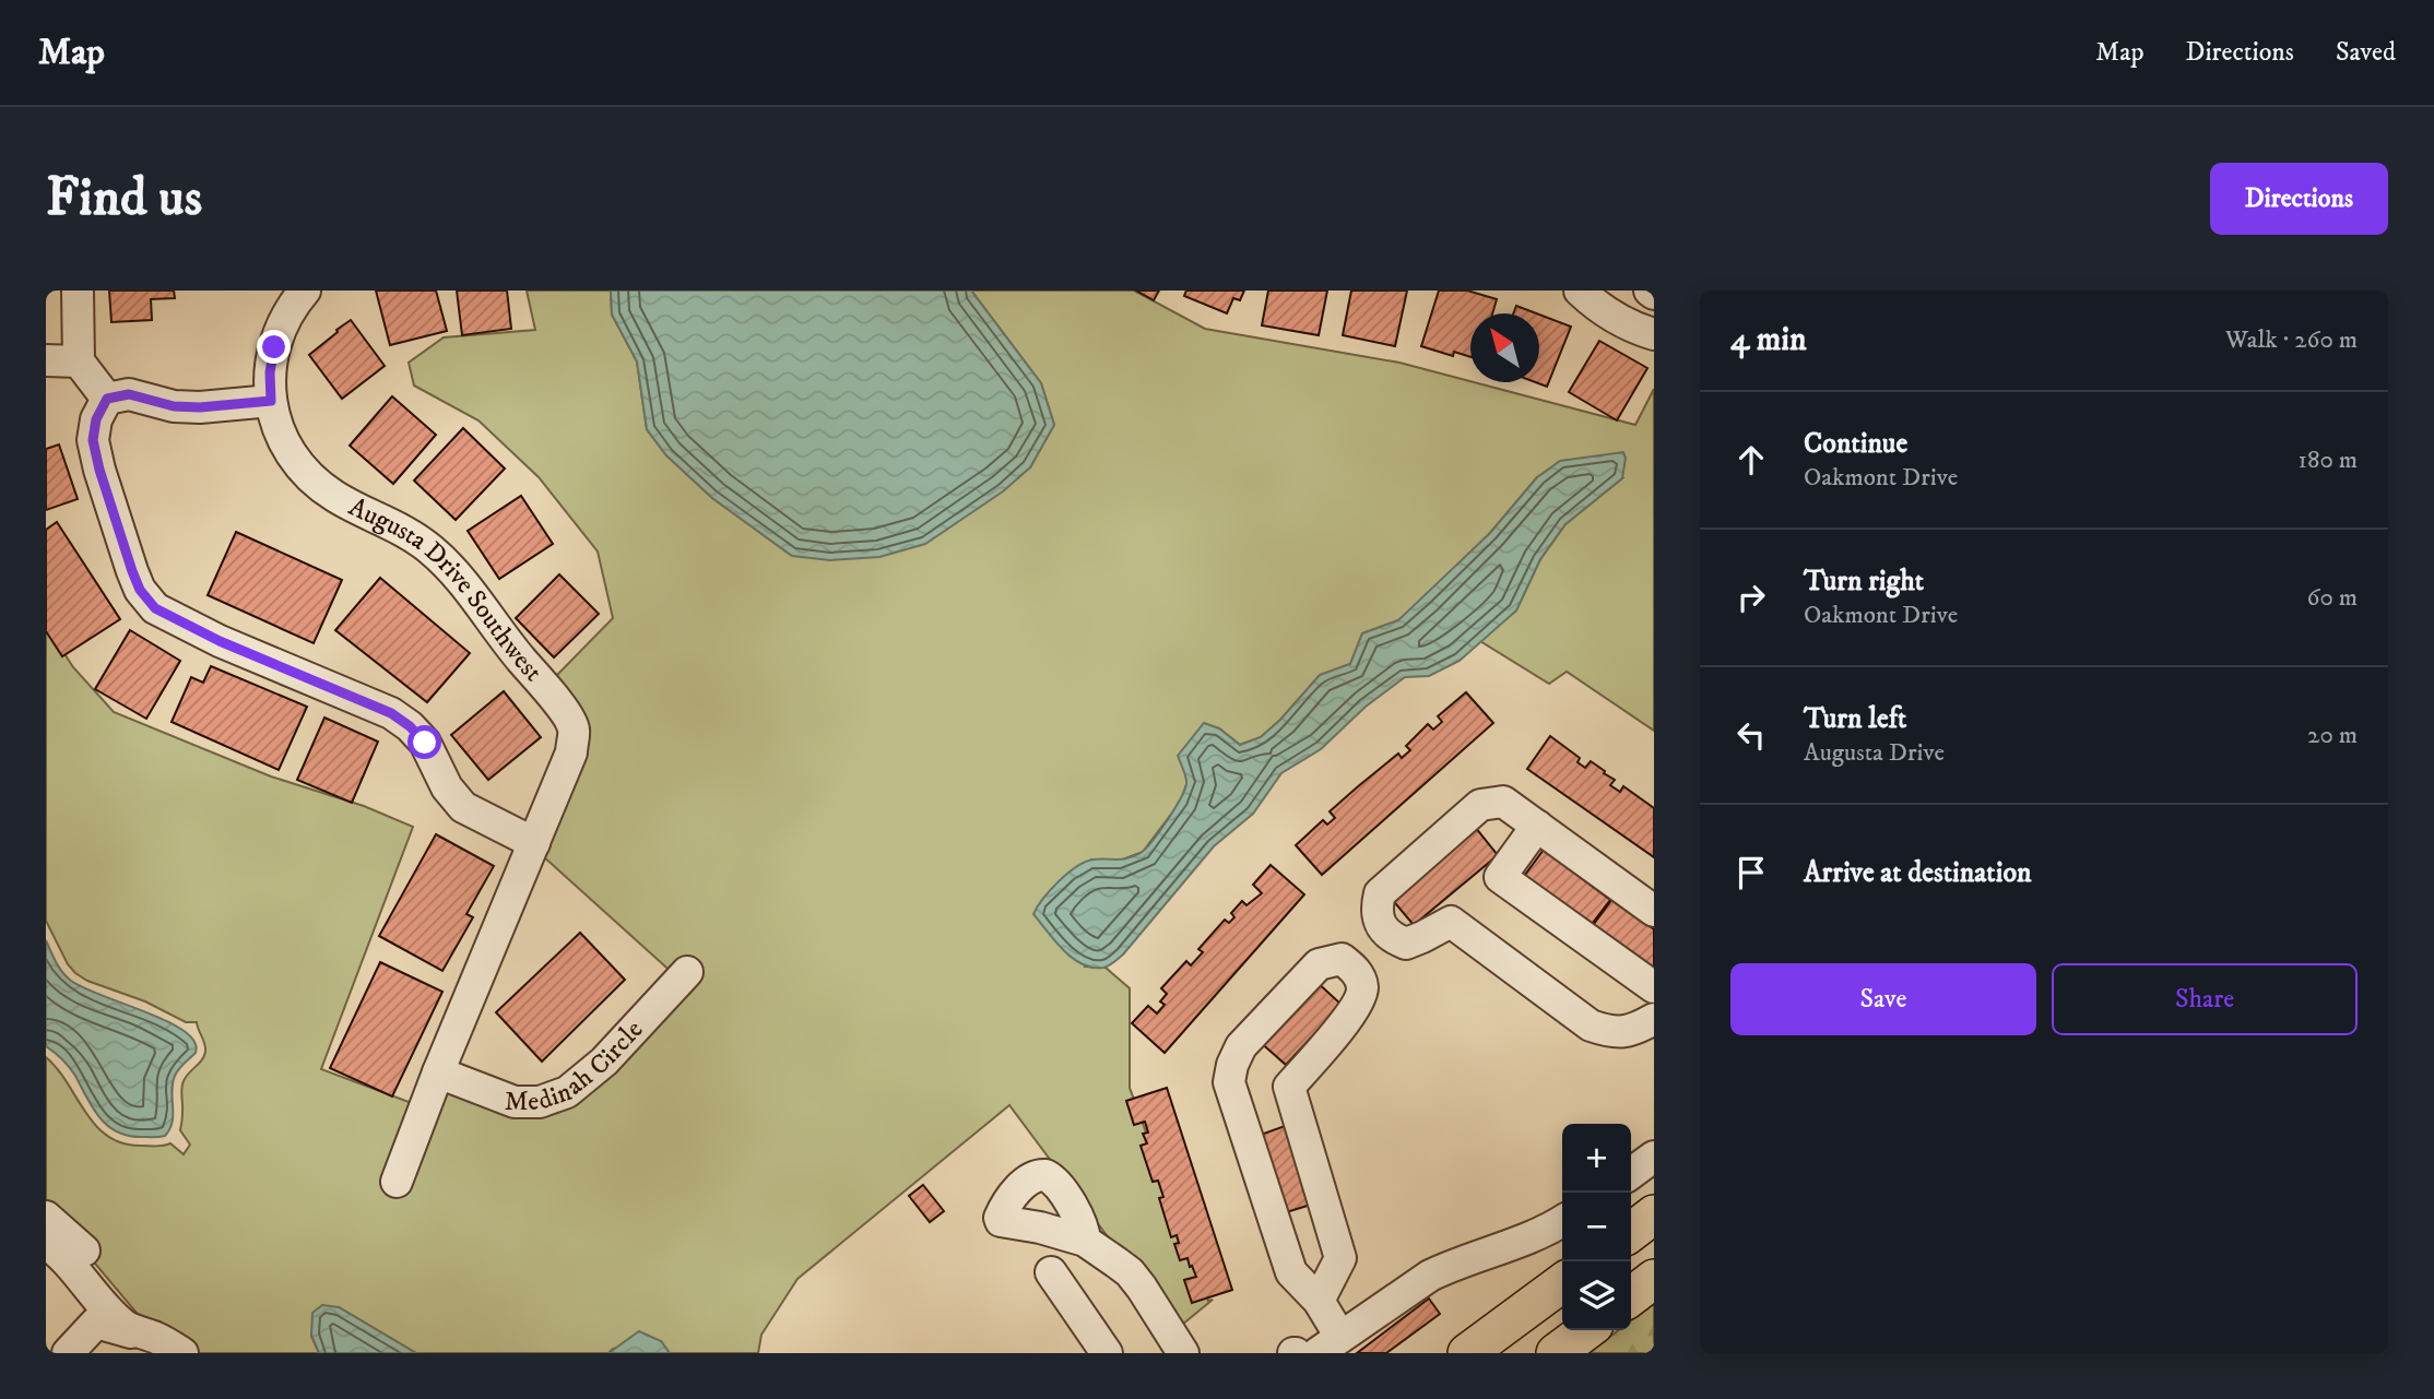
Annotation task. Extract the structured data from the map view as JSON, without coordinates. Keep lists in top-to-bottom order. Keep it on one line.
{"streets":{"street":["Augusta Drive Southwest","Medinah Circle"]},"north":"top left","page":{"header":"Map","nav":["Map","Directions","Saved"],"buttons":["Directions",["Save","Share"]],"title":"Find us","heading":["4 min","Walk · 260 m"],"list":[["Continue","Oakmont Drive","180 m"],["Turn right","Oakmont Drive","60 m"],["Turn left","Augusta Drive","20 m"],"Arrive at destination"],"map_buttons":["+","−"]}}
